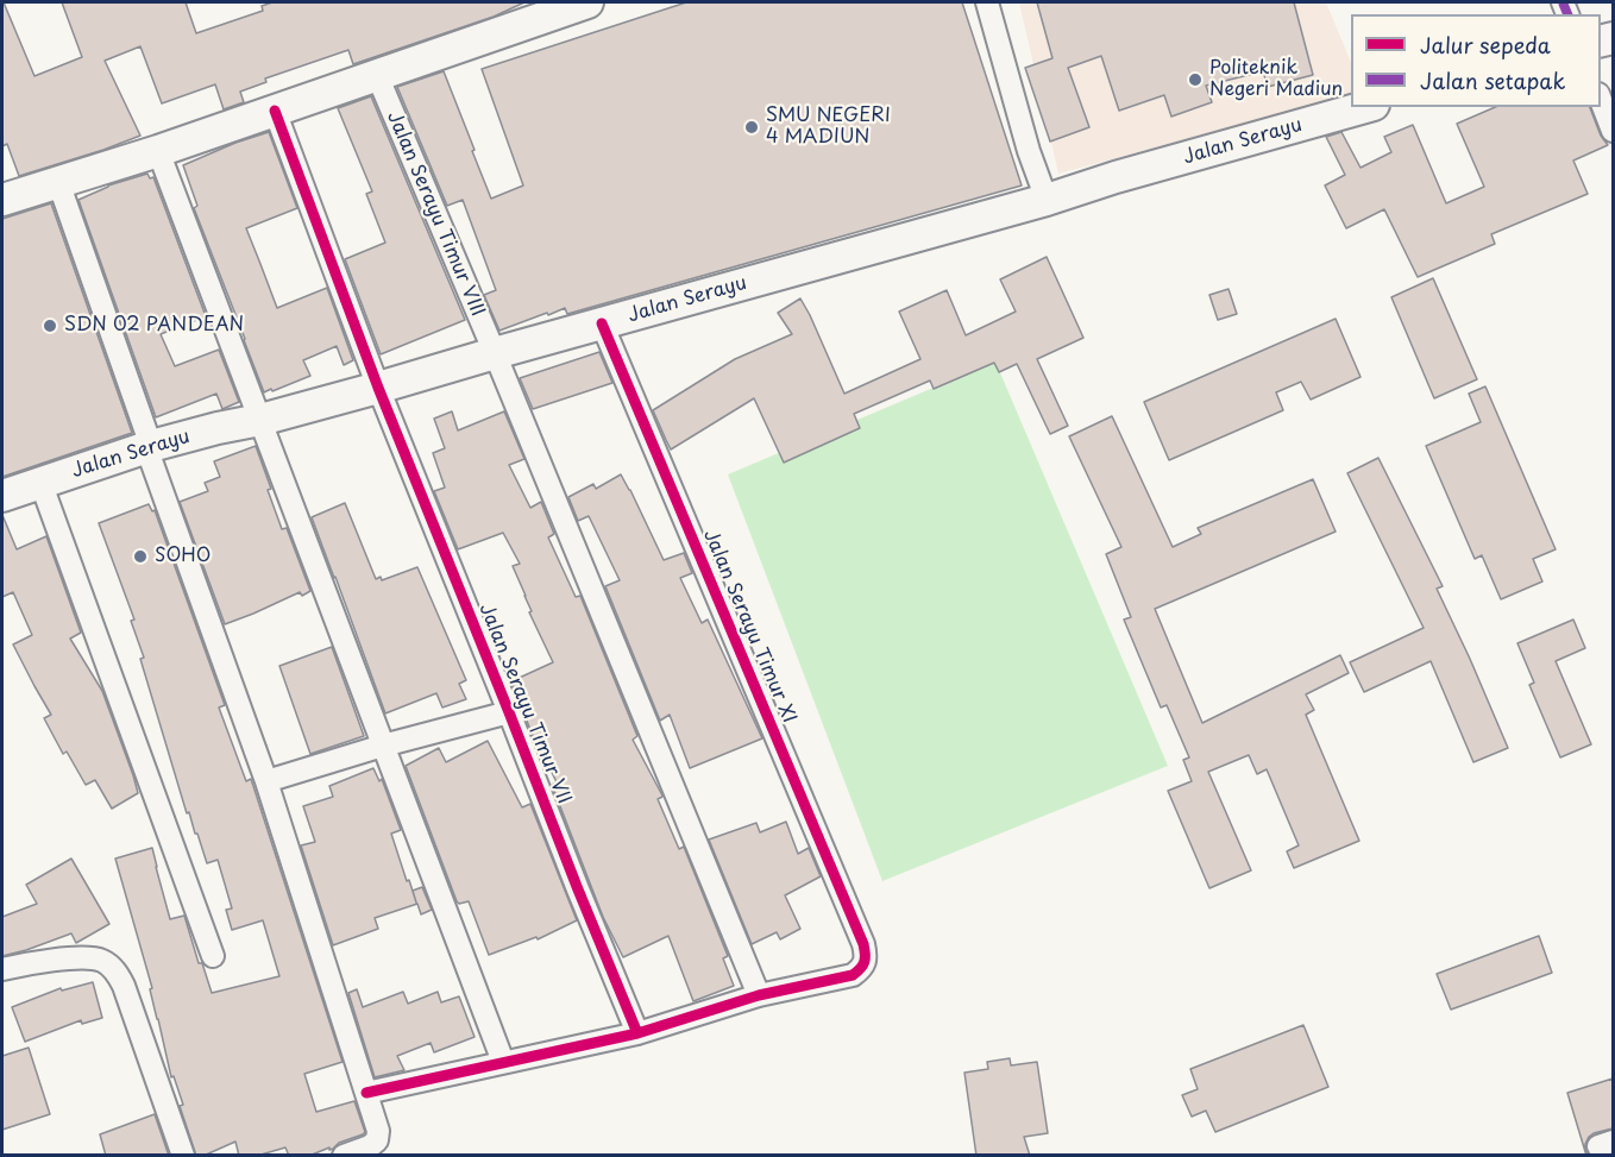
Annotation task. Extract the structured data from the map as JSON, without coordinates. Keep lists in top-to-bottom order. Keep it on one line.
{"streets":{"main road":["Jalan Serayu"],"street":["Jalan Serayu Timur VIII","Jalan Serayu Timur XI","Jalan Serayu Timur VII"]},"crossings":[["Jalan Serayu","Jalan Serayu Timur VIII"],["Jalan Serayu","Jalan Serayu Timur XI"],["Jalan Serayu","Jalan Serayu Timur VII"],["Jalan Serayu Timur VIII","Jalan Serayu Timur XI"]],"places":["Politeknik Negeri Madiun","SMU NEGERI 4 MADIUN","SDN 02 PANDEAN","SOHO"],"legend":["Jalur sepeda","Jalan setapak"]}
